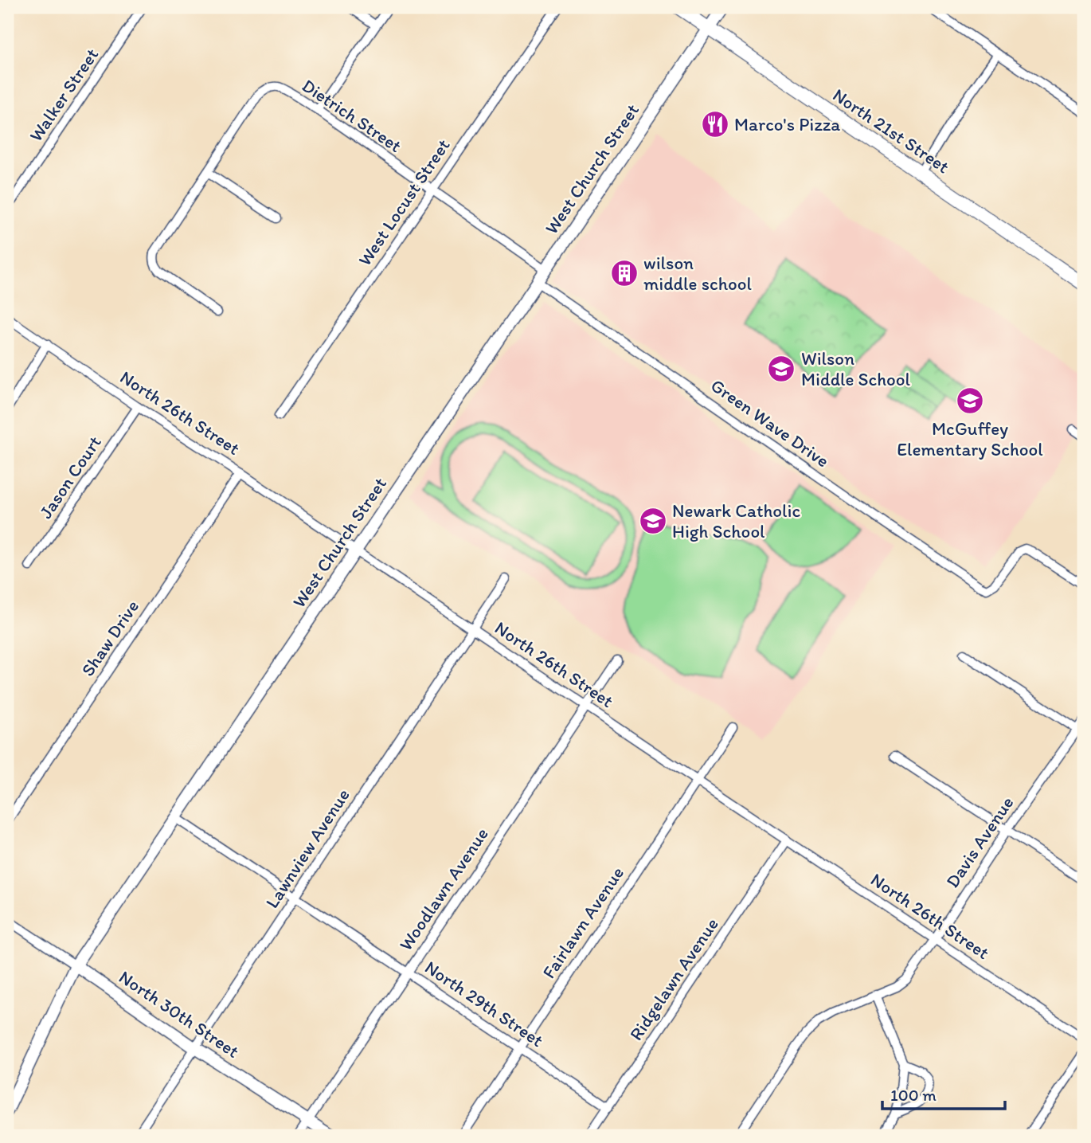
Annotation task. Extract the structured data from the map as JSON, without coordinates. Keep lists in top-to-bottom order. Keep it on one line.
{"streets":{"main road":["North 21st Street"],"street":["Walker Street","Dietrich Street","West Church Street","West Locust Street","North 26th Street","Green Wave Drive","Jason Court","Shaw Drive","Davis Avenue","Lawnview Avenue","Woodlawn Avenue","Fairlawn Avenue","Ridgelawn Avenue","North 29th Street","North 30th Street"]},"crossings":[["Dietrich Street","West Church Street"],["Dietrich Street","West Locust Street"],["North 21st Street","West Church Street"],["West Church Street","North 26th Street"],["West Church Street","Green Wave Drive"],["West Church Street","North 29th Street"],["West Church Street","North 30th Street"],["North 26th Street","Jason Court"],["North 26th Street","Shaw Drive"],["North 26th Street","Davis Avenue"],["North 26th Street","Lawnview Avenue"],["North 26th Street","Woodlawn Avenue"],["North 26th Street","Fairlawn Avenue"],["North 26th Street","Ridgelawn Avenue"],["Lawnview Avenue","North 29th Street"],["Lawnview Avenue","North 30th Street"],["Woodlawn Avenue","North 29th Street"],["Woodlawn Avenue","North 30th Street"],["Fairlawn Avenue","North 29th Street"],["Ridgelawn Avenue","North 29th Street"]],"places":{"restaurant":["Marco's Pizza"],"building":["wilson middle school"],"school or university":["Wilson Middle School","McGuffey Elementary School","Newark Catholic High School"]},"scale_bar":"100 m"}
